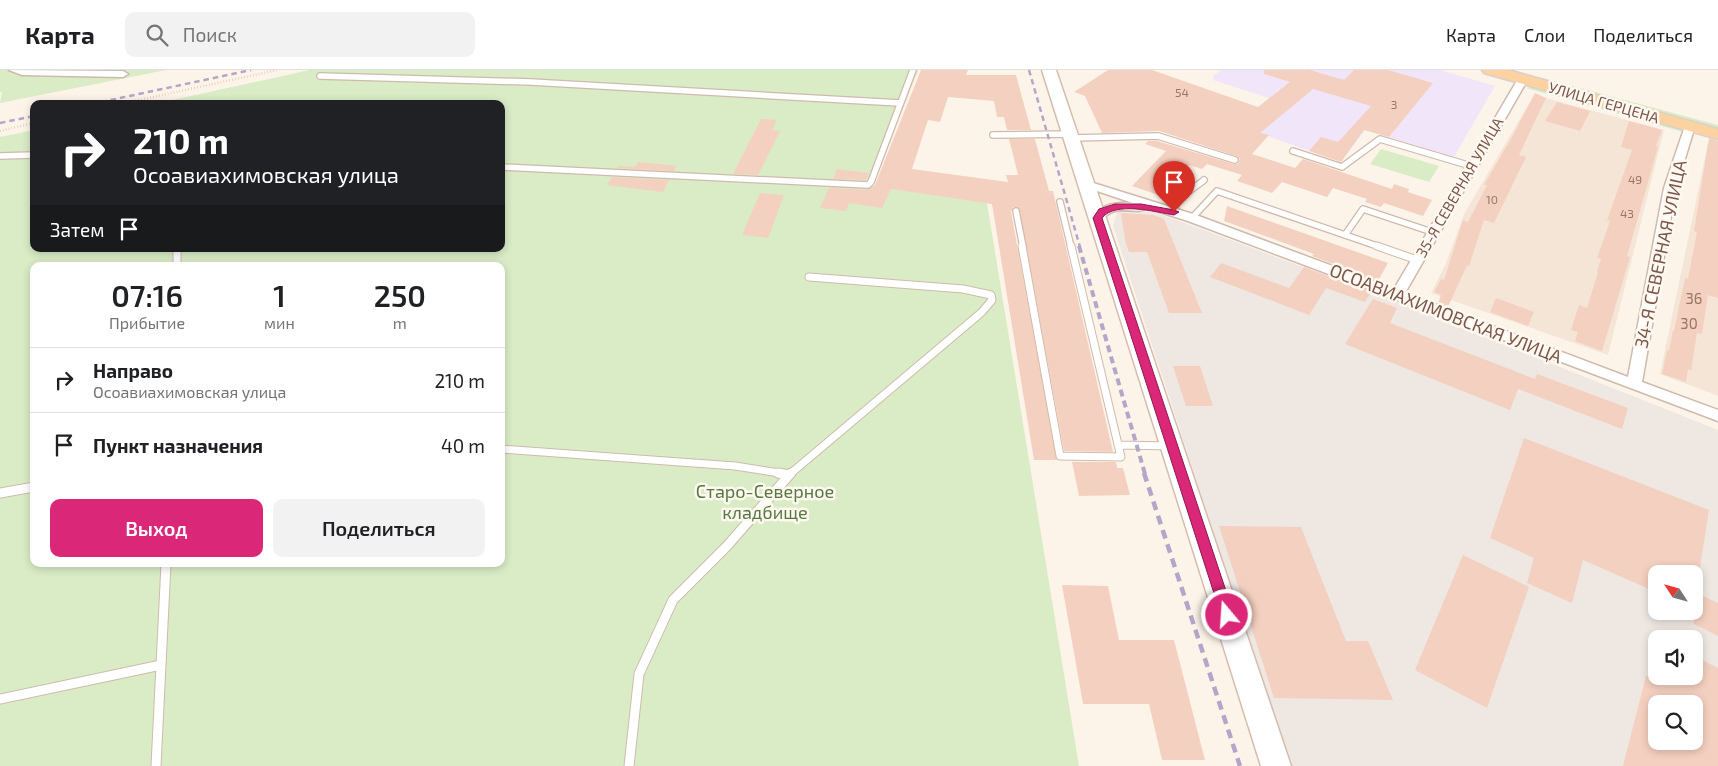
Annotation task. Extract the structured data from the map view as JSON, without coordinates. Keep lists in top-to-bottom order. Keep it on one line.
{"streets":{"main road":["УЛИЦА ГЕРЦЕНА"],"street":["35-Я СЕВЕРНАЯ УЛИЦА","34-Я СЕВЕРНАЯ УЛИЦА","ОСОАВИАХИМОВСКАЯ УЛИЦА"]},"crossings":[["УЛИЦА ГЕРЦЕНА","35-Я СЕВЕРНАЯ УЛИЦА"],["УЛИЦА ГЕРЦЕНА","34-Я СЕВЕРНАЯ УЛИЦА"],["35-Я СЕВЕРНАЯ УЛИЦА","ОСОАВИАХИМОВСКАЯ УЛИЦА"],["34-Я СЕВЕРНАЯ УЛИЦА","ОСОАВИАХИМОВСКАЯ УЛИЦА"]],"parks":["Старо-Северное кладбище"],"house_numbers":["54","3","49","10","43","36","30"],"north":"top left","page":{"header":"Карта","search":"Поиск","nav":["Карта","Слои","Поделиться"],"turn":["210 m","Осоавиахимовская улица"],"then":"Затем","eta":["07:16","Прибытие","1","мин","250","m"],"list":[{"name":"Направо","note":"Осоавиахимовская улица","value":"210 m"},{"name":"Пункт назначения","value":"40 m"}],"buttons":["Выход","Поделиться"]}}
